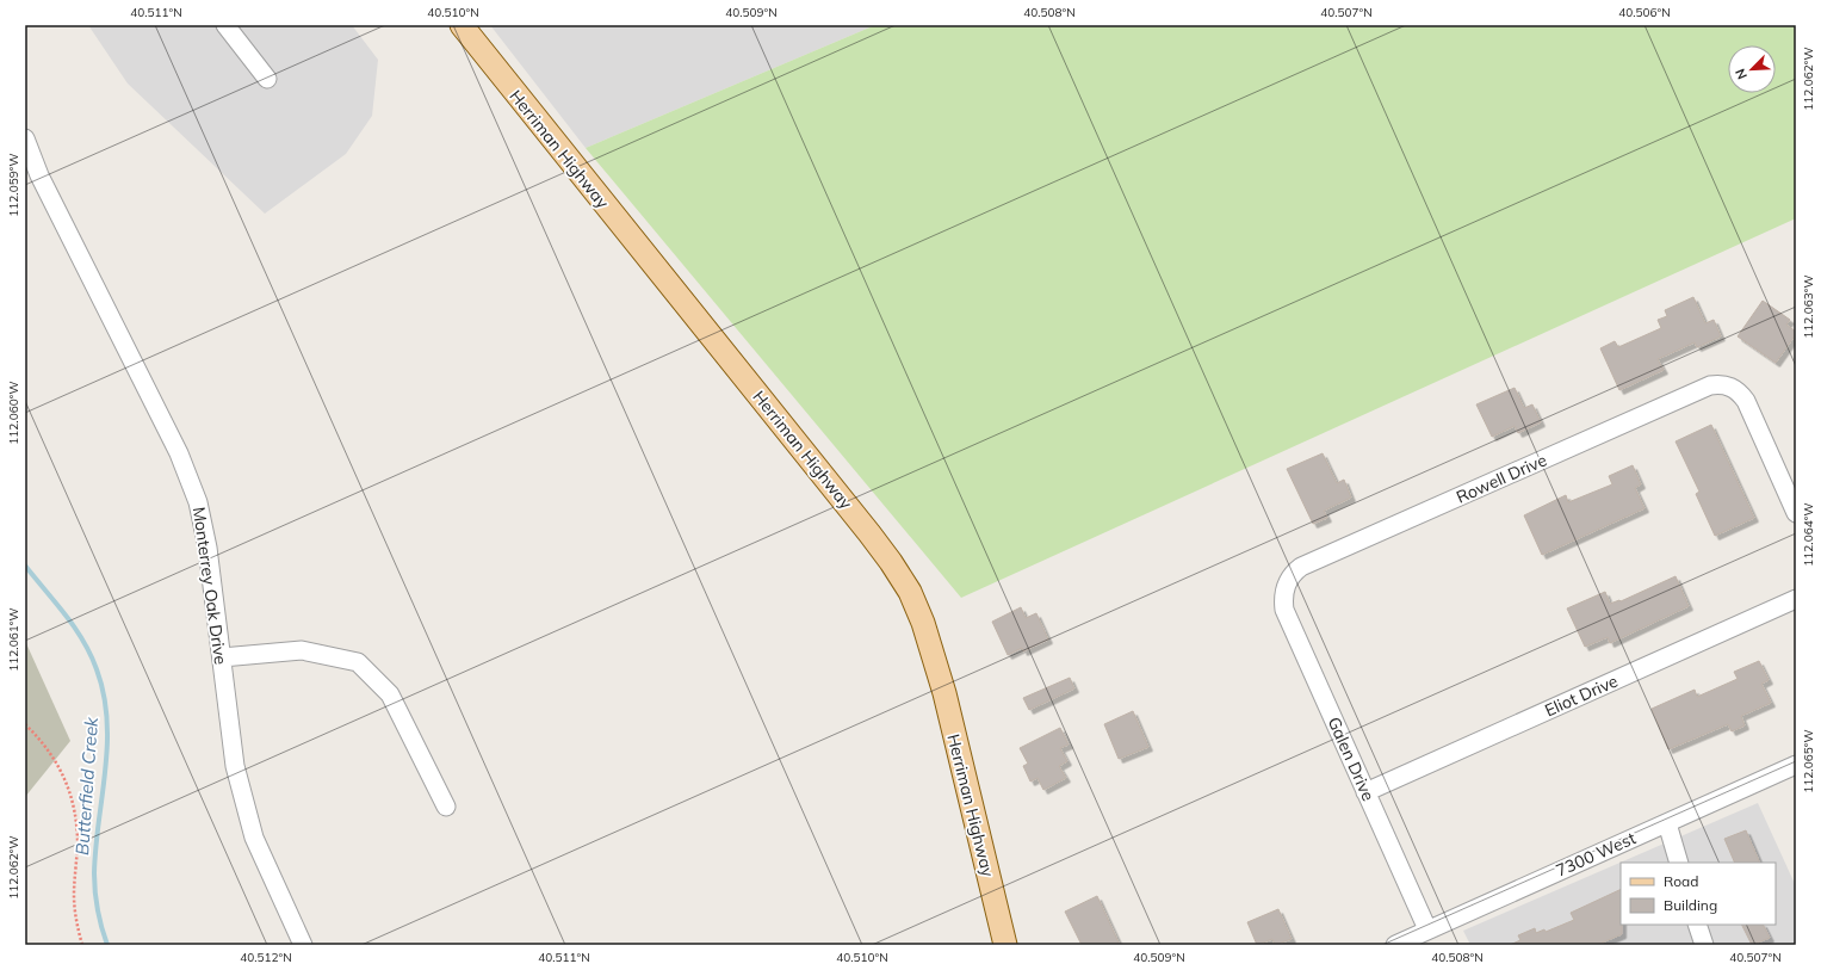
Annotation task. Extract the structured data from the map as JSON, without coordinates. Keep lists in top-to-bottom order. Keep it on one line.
{"streets":{"main road":["Herriman Highway"],"street":["Rowell Drive","Monterrey Oak Drive","Eliot Drive","Galen Drive","7300 West"]},"crossings":[["Rowell Drive","Galen Drive"],["Eliot Drive","Galen Drive"],["Galen Drive","7300 West"]],"water":["Butterfield Creek"],"legend":["Road","Building"],"north":"bottom left","coordinates":["40.511°N","40.510°N","40.509°N","40.508°N","40.507°N","40.506°N","112.062°W","112.059°W","112.063°W","112.060°W","112.064°W","112.061°W","112.065°W","40.512°N"]}
